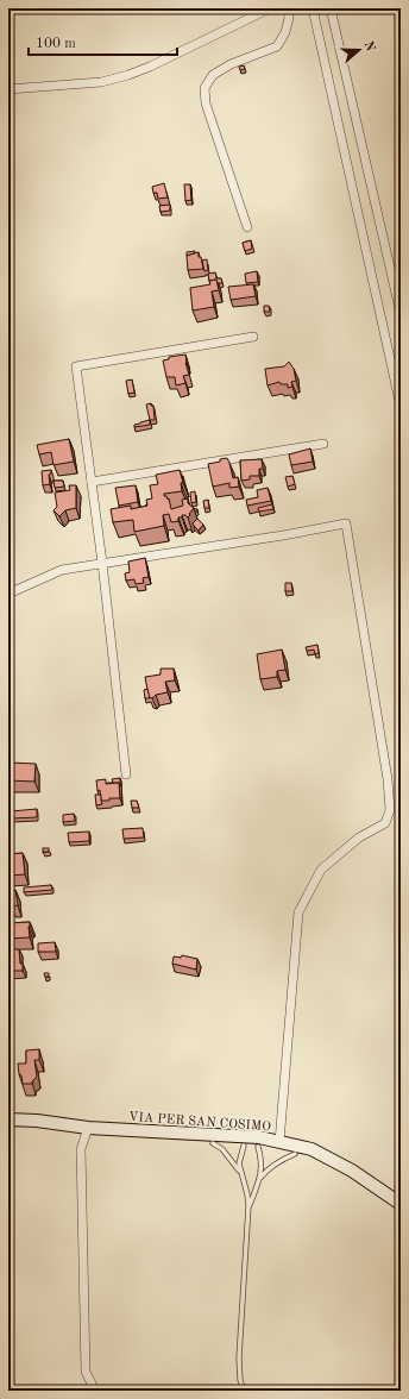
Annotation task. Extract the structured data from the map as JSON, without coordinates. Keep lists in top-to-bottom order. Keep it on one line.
{"streets":{"street":["VIA PER SAN COSIMO"]},"scale_bar":"100 m","north":"right"}
